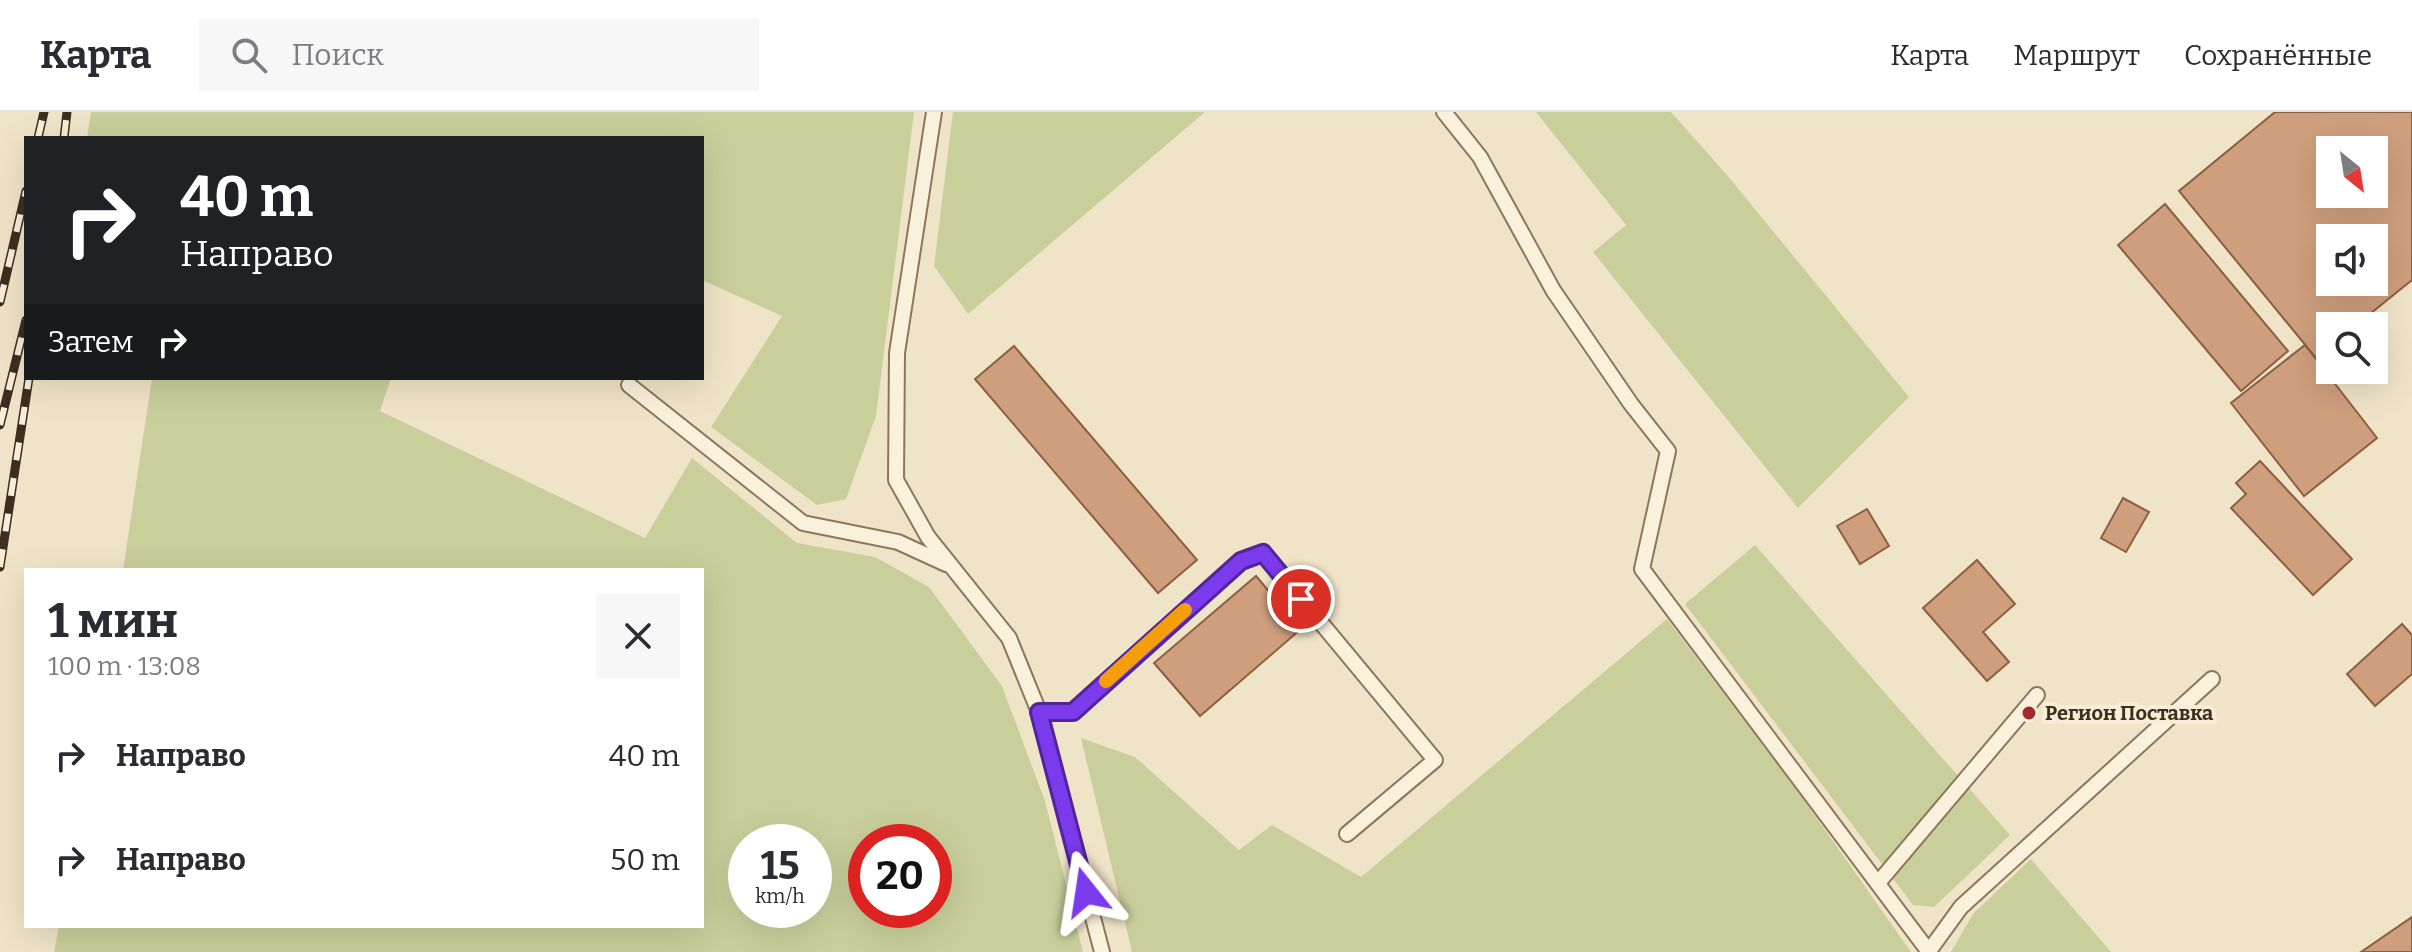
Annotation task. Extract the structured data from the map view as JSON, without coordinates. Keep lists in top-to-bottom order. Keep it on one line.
{"places":["Регион Поставка"],"north":"bottom right","page":{"header":"Карта","search":"Поиск","nav":["Карта","Маршрут","Сохранённые"],"turn":["40 m","Направо"],"then":"Затем","heading":["1 мин","100 m · 13:08"],"list":[{"name":"Направо","value":"40 m"},{"name":"Направо","value":"50 m"}],"speed":"15 km/h","limit":"20"}}
